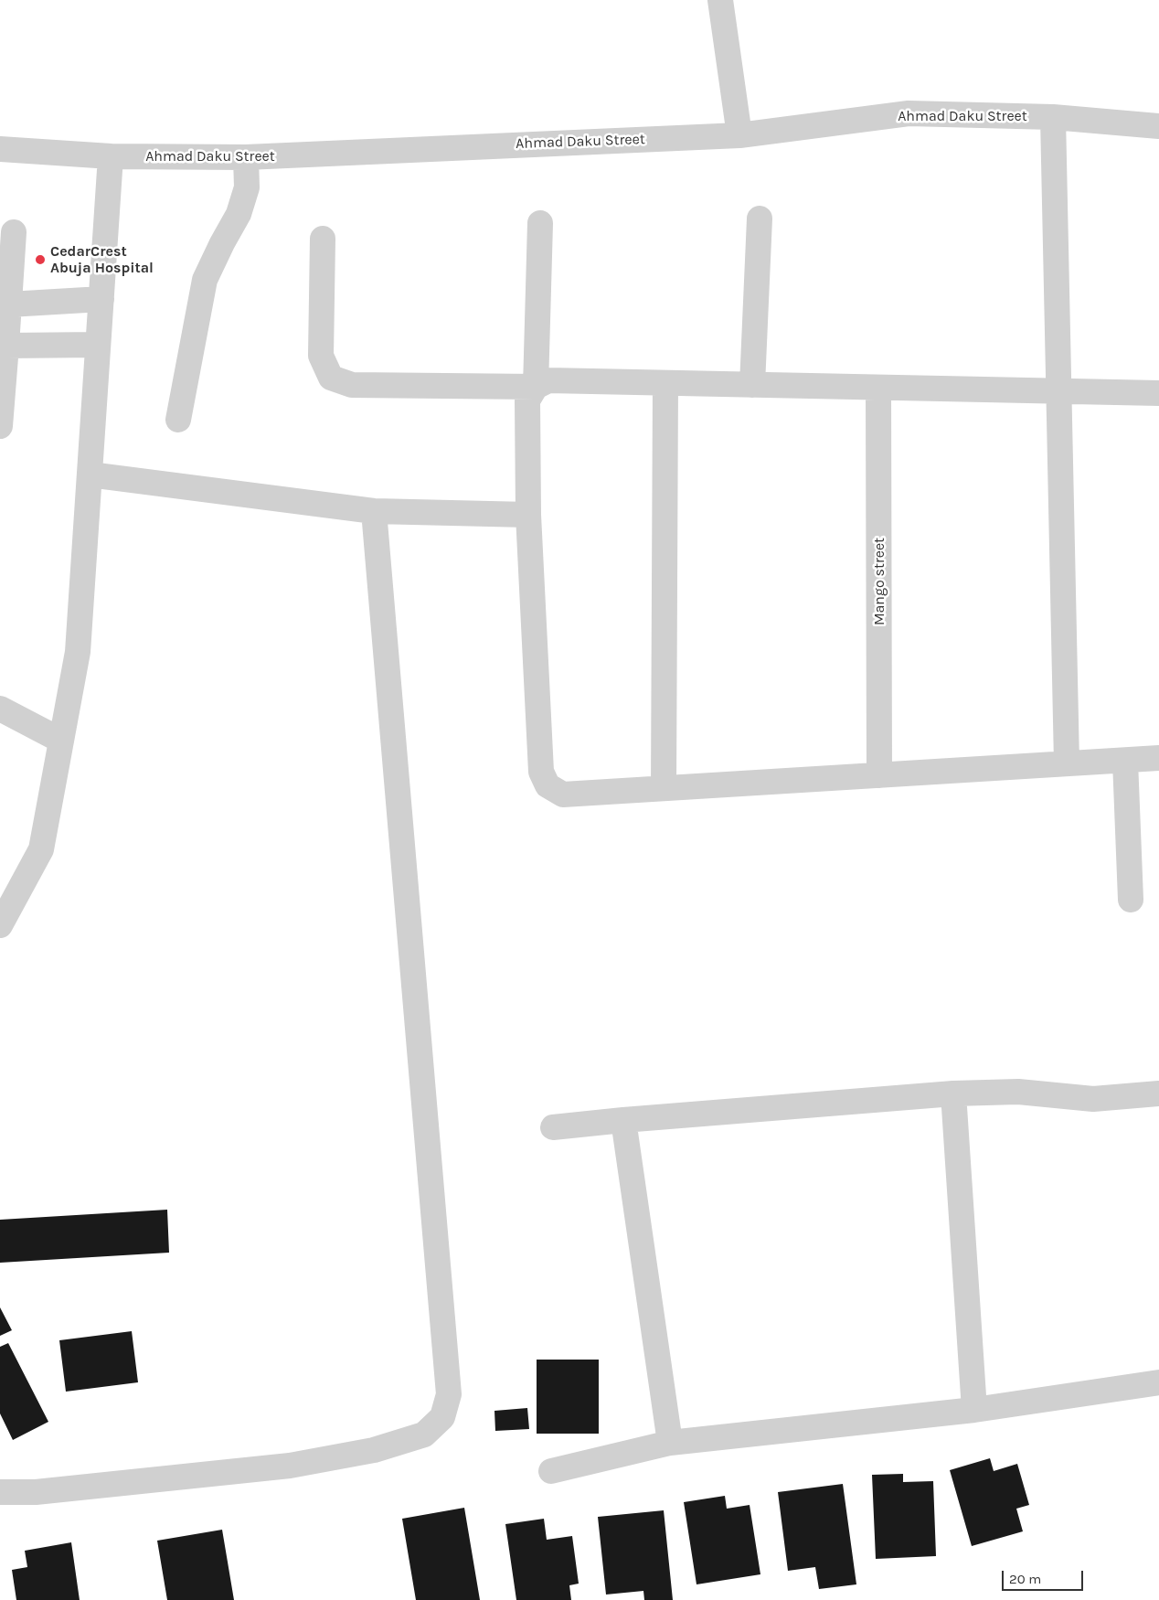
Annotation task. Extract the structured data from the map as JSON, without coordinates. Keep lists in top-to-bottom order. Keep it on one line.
{"streets":{"street":["Ahmad Daku Street","Mango street"]},"places":["CedarCrest Abuja Hospital"],"scale_bar":"20 m"}
